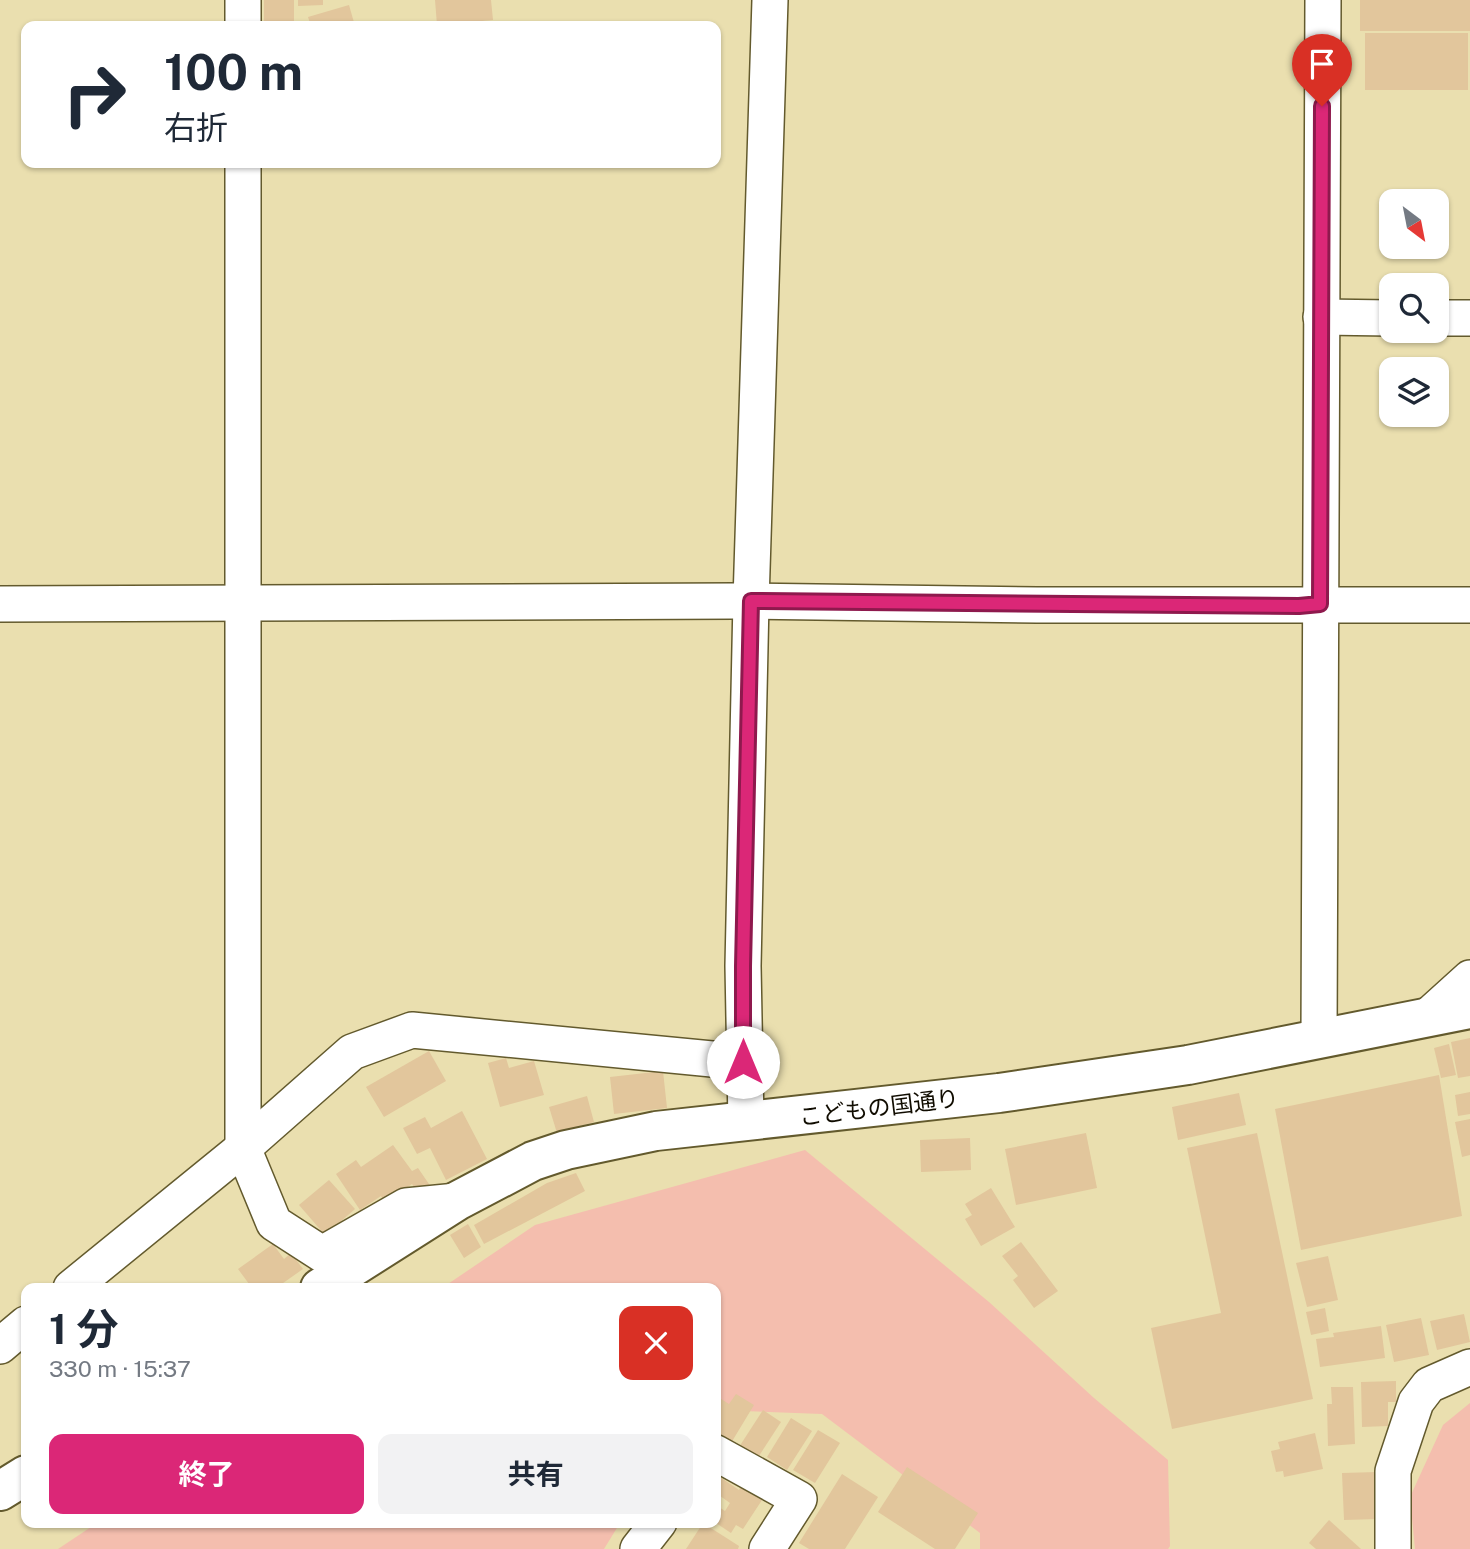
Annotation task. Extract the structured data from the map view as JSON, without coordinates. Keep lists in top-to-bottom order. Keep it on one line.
{"streets":{"main road":["こどもの国通り"]},"north":"bottom right","page":{"turn":["100 m","右折"],"heading":["1 分","330 m · 15:37"],"buttons":["終了","共有"]}}
